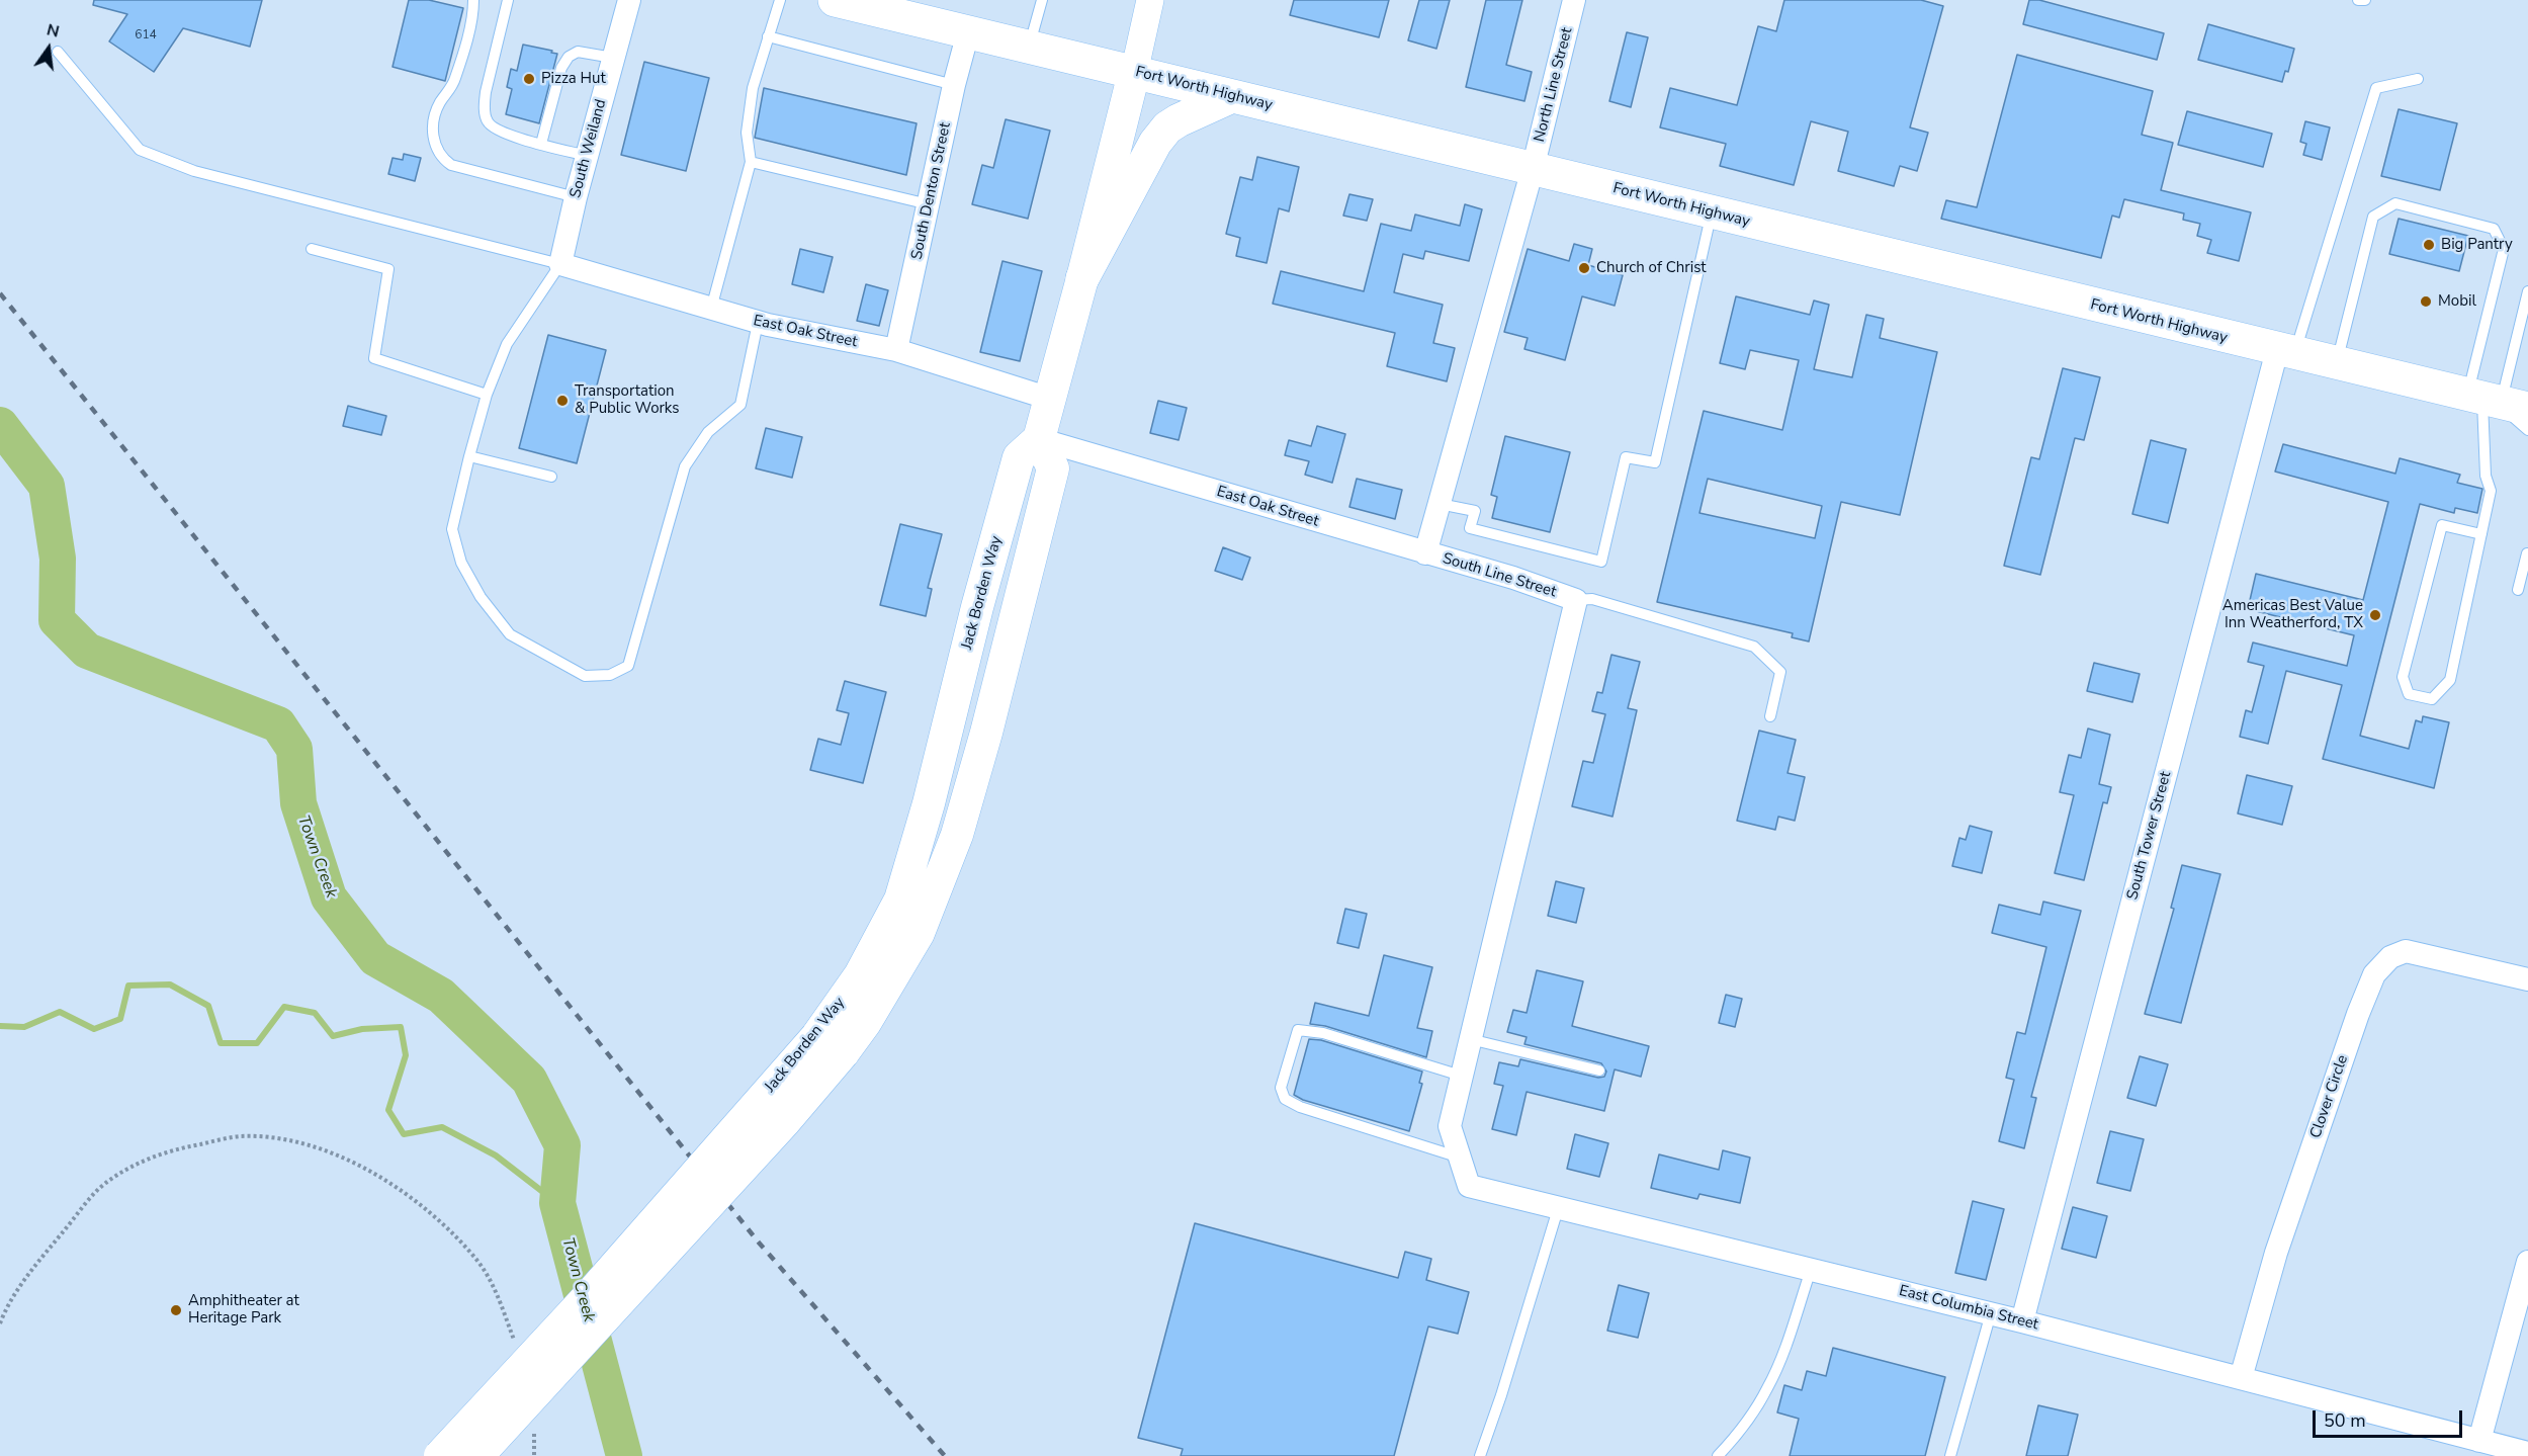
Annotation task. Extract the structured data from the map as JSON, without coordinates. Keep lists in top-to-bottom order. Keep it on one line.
{"streets":{"main road":["Fort Worth Highway","Jack Borden Way"],"street":["North Line Street","South Weiland","South Denton Street","East Oak Street","South Line Street","South Tower Street","Clover Circle","East Columbia Street"]},"crossings":[["North Line Street","Fort Worth Highway"],["North Line Street","South Line Street"],["Fort Worth Highway","South Denton Street"],["Fort Worth Highway","South Line Street"],["Fort Worth Highway","Jack Borden Way"],["Fort Worth Highway","South Tower Street"],["South Weiland","East Oak Street"],["South Denton Street","East Oak Street"],["East Oak Street","South Line Street"],["East Oak Street","Jack Borden Way"],["South Line Street","East Columbia Street"],["South Tower Street","East Columbia Street"],["Clover Circle","East Columbia Street"]],"water":["Town Creek"],"places":["Pizza Hut","Big Pantry","Church of Christ","Mobil","Transportation & Public Works","Americas Best Value Inn Weatherford, TX","Amphitheater at Heritage Park"],"house_numbers":["614"],"scale_bar":"50 m","north":"top"}
